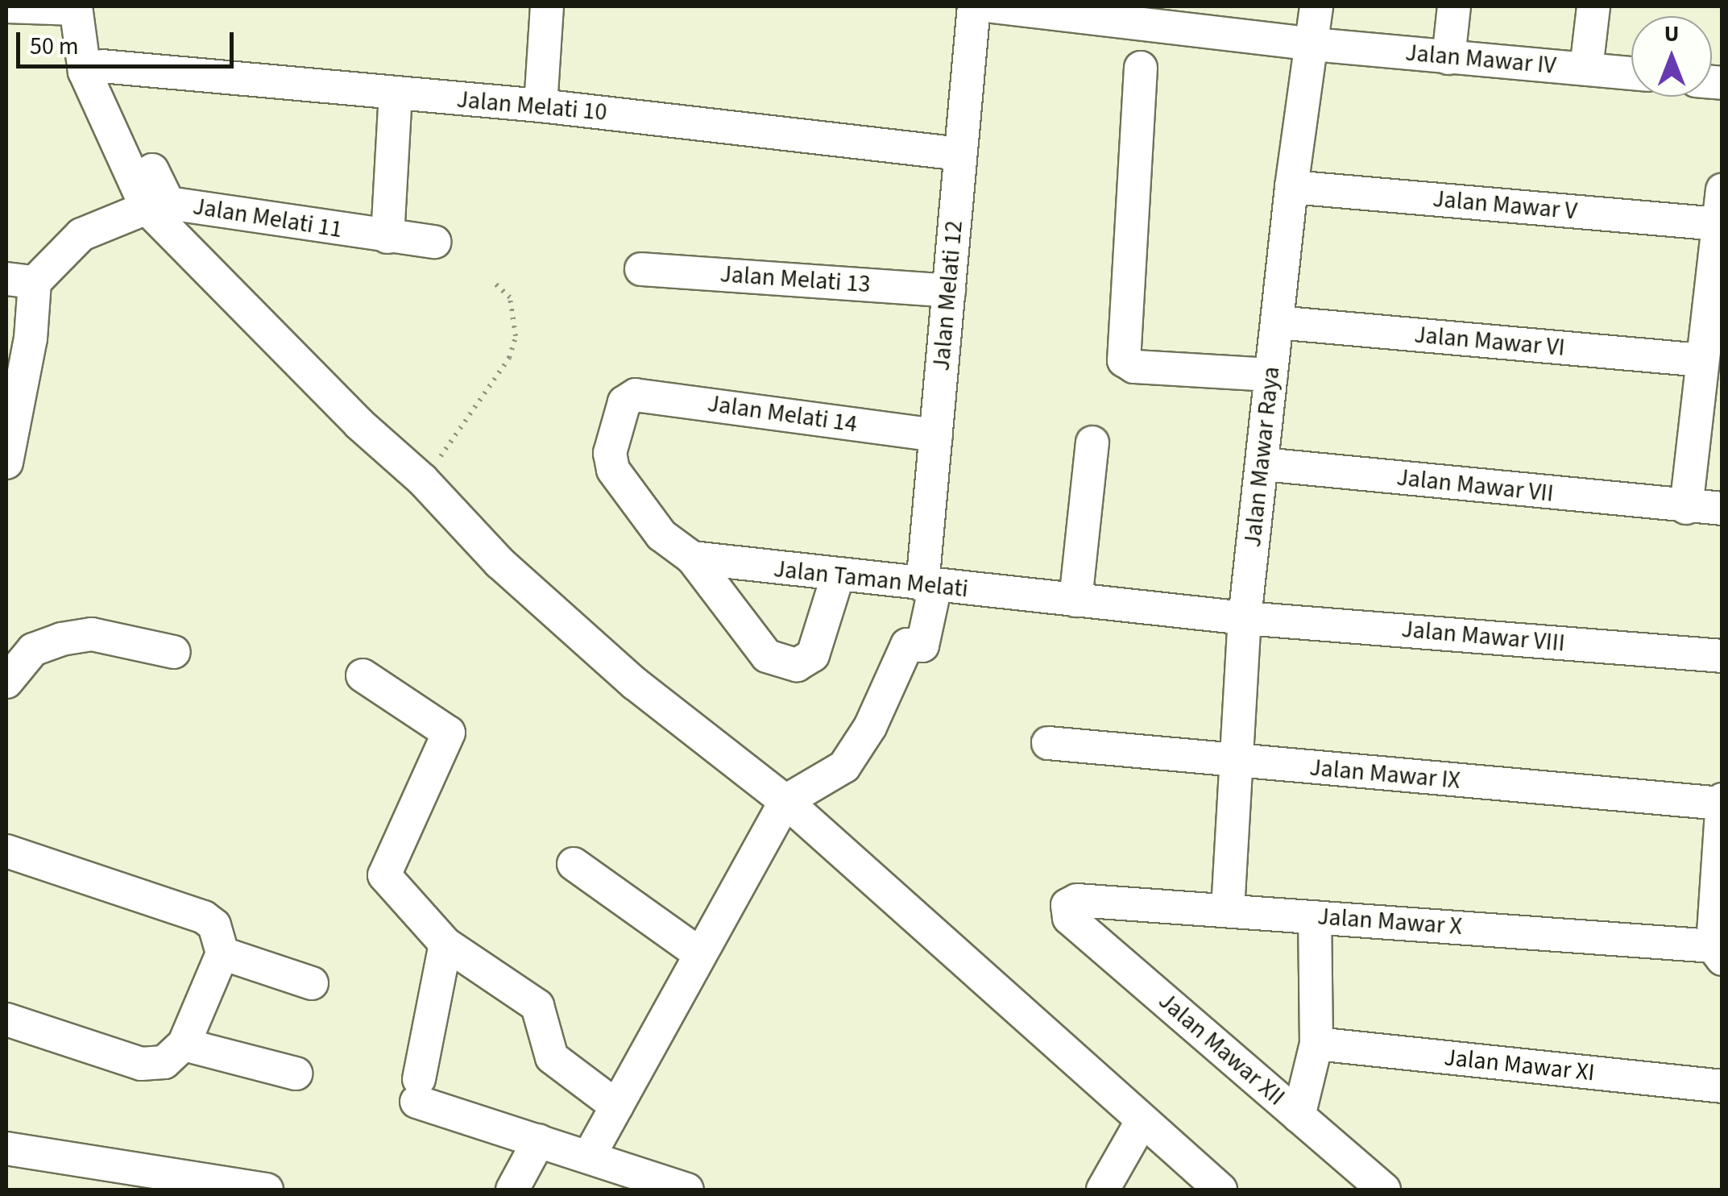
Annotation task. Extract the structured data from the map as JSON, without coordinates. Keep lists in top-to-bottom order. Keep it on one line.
{"streets":{"street":["Jalan Mawar IV","Jalan Melati 10","Jalan Mawar V","Jalan Melati 11","Jalan Melati 13","Jalan Melati 12","Jalan Mawar VI","Jalan Melati 14","Jalan Mawar Raya","Jalan Mawar VII","Jalan Taman Melati","Jalan Mawar VIII","Jalan Mawar IX","Jalan Mawar X","Jalan Mawar XII","Jalan Mawar XI"]},"crossings":[["Jalan Mawar IV","Jalan Mawar Raya"],["Jalan Melati 10","Jalan Melati 11"],["Jalan Melati 10","Jalan Melati 12"],["Jalan Mawar V","Jalan Mawar Raya"],["Jalan Melati 13","Jalan Melati 12"],["Jalan Melati 12","Jalan Melati 14"],["Jalan Melati 12","Jalan Taman Melati"],["Jalan Mawar VI","Jalan Mawar Raya"],["Jalan Melati 14","Jalan Taman Melati"],["Jalan Mawar Raya","Jalan Mawar VII"],["Jalan Mawar Raya","Jalan Taman Melati"],["Jalan Mawar Raya","Jalan Mawar VIII"],["Jalan Mawar Raya","Jalan Mawar IX"],["Jalan Mawar Raya","Jalan Mawar X"],["Jalan Taman Melati","Jalan Mawar VIII"],["Jalan Mawar X","Jalan Mawar XII"]],"scale_bar":"50 m","north":"top"}
